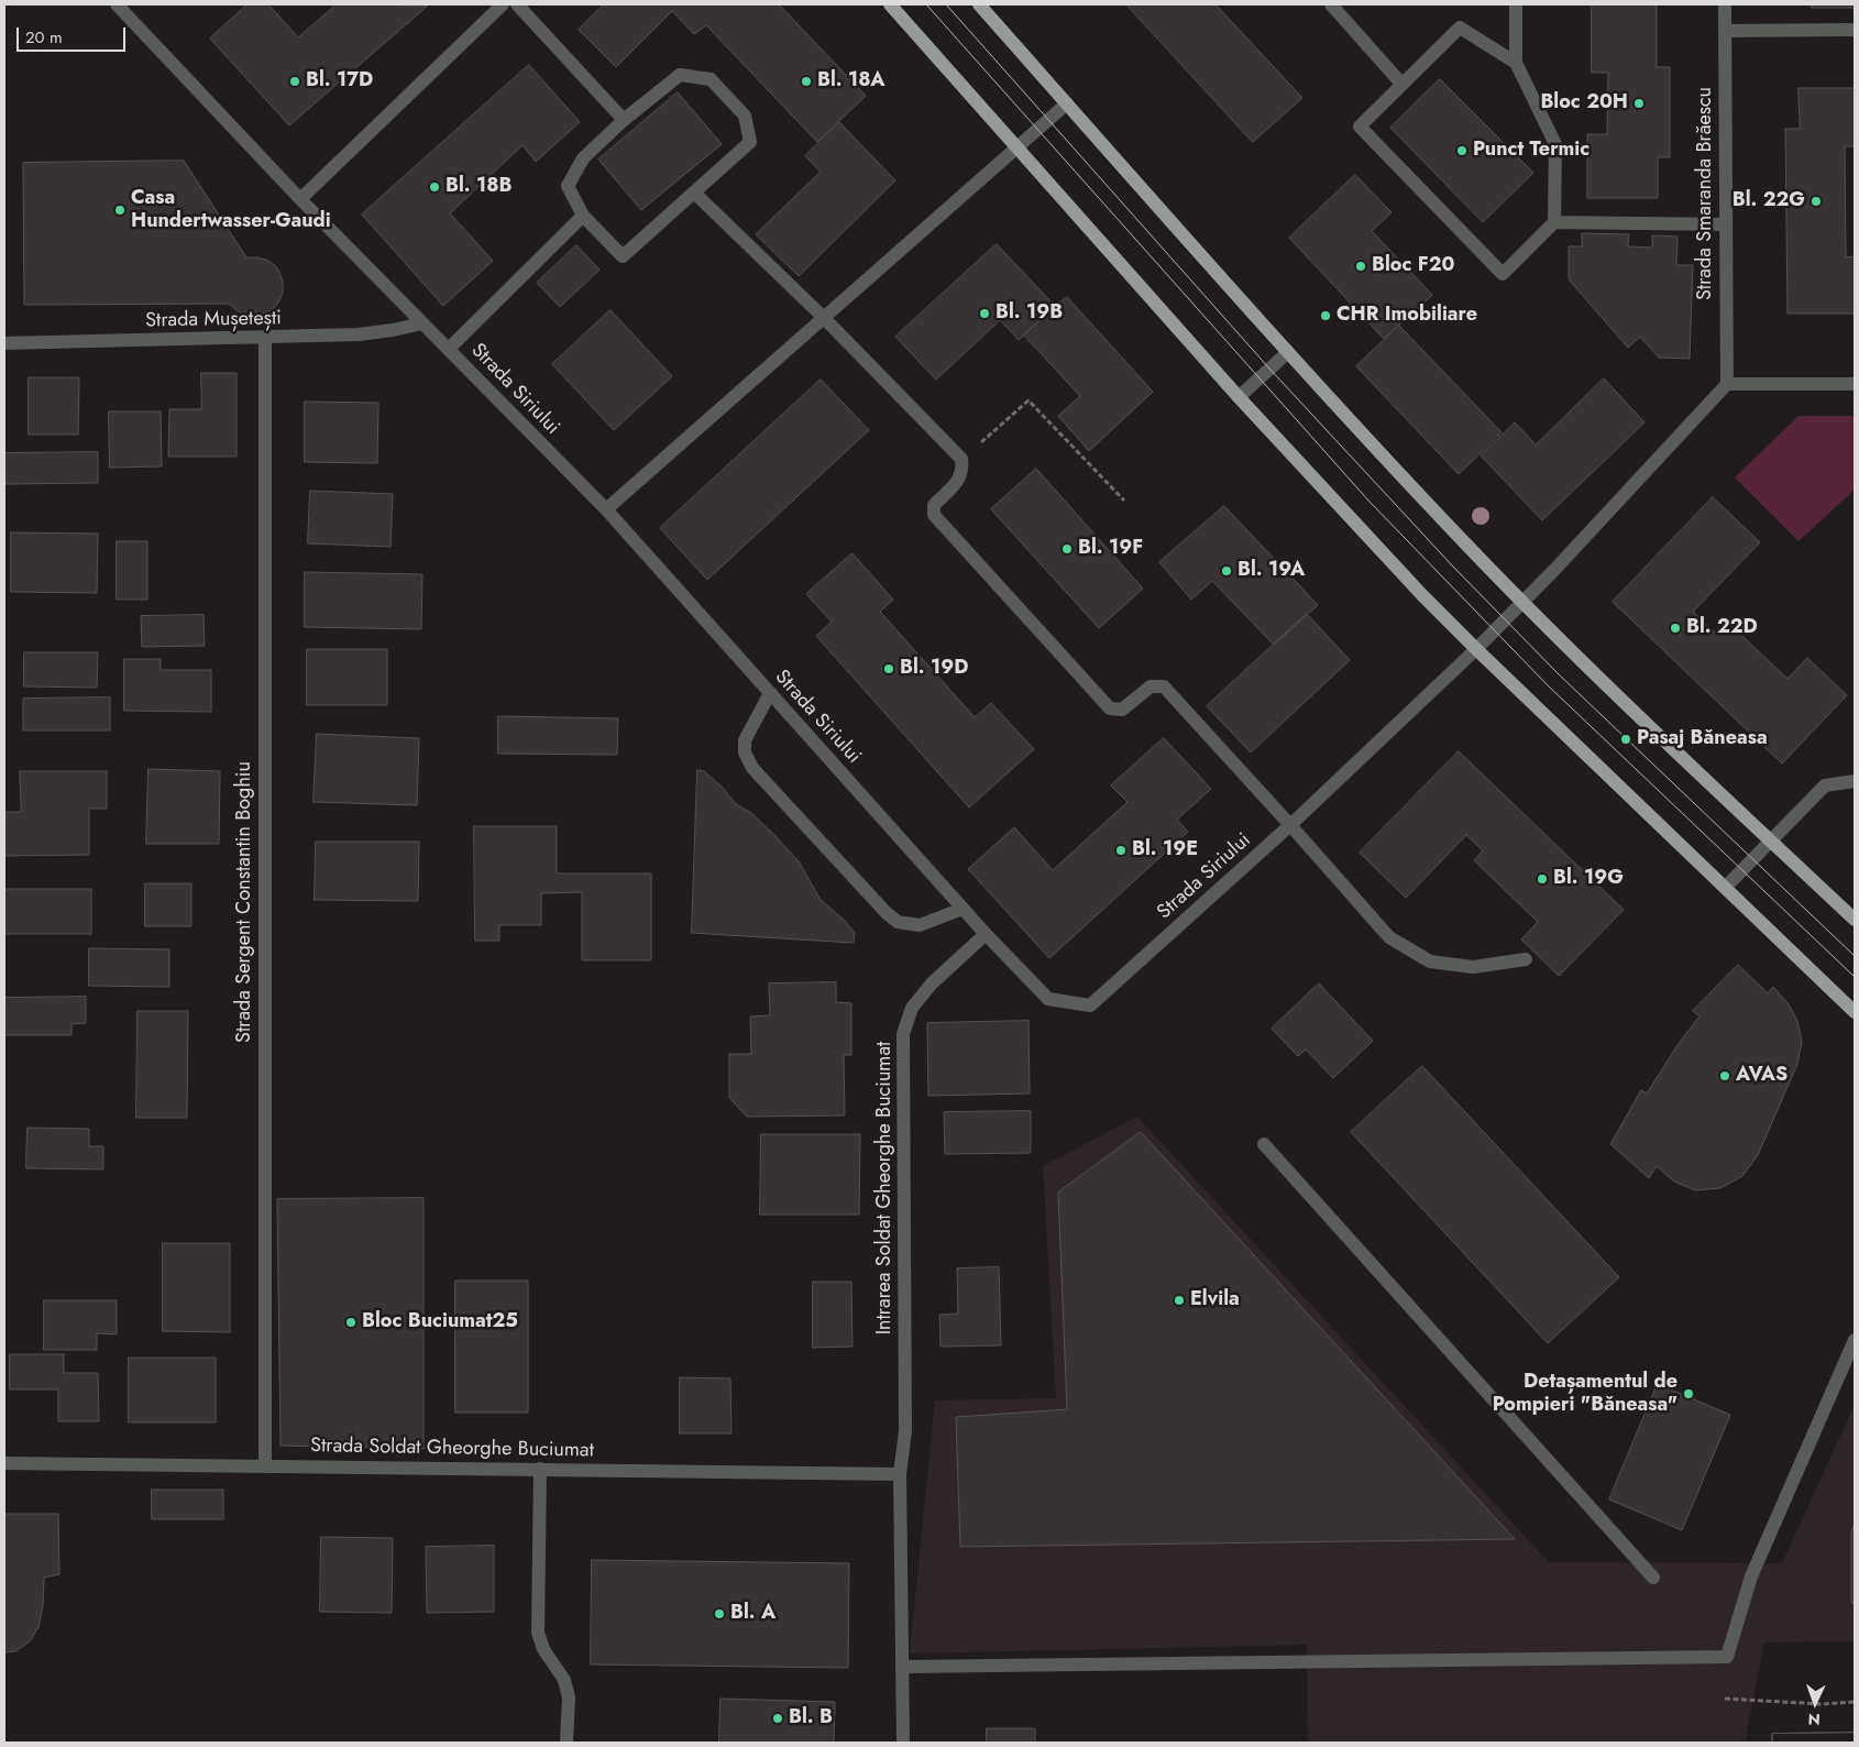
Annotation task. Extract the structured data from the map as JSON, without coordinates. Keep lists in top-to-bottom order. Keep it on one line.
{"streets":{"street":["Strada Smaranda Brăescu","Strada Mușetești","Strada Siriului","Strada Sergent Constantin Boghiu","Intrarea Soldat Gheorghe Buciumat","Strada Soldat Gheorghe Buciumat"]},"crossings":[["Strada Mușetești","Strada Siriului"],["Strada Mușetești","Strada Sergent Constantin Boghiu"],["Strada Siriului","Intrarea Soldat Gheorghe Buciumat"],["Strada Sergent Constantin Boghiu","Strada Soldat Gheorghe Buciumat"],["Intrarea Soldat Gheorghe Buciumat","Strada Soldat Gheorghe Buciumat"]],"places":["Bl. 17D","Bl. 18A","Bloc 20H","Punct Termic","Bl. 18B","Bl. 22G","Casa Hundertwasser-Gaudi","Bloc F20","Bl. 19B","CHR Imobiliare","Bl. 19F","Bl. 19A","Bl. 22D","Bl. 19D","Pasaj Băneasa","Bl. 19E","Bl. 19G","AVAS","Elvila","Bloc Buciumat25","Detașamentul de Pompieri \"Băneasa\"","Bl. A","Bl. B"],"scale_bar":"20 m","north":"bottom"}
